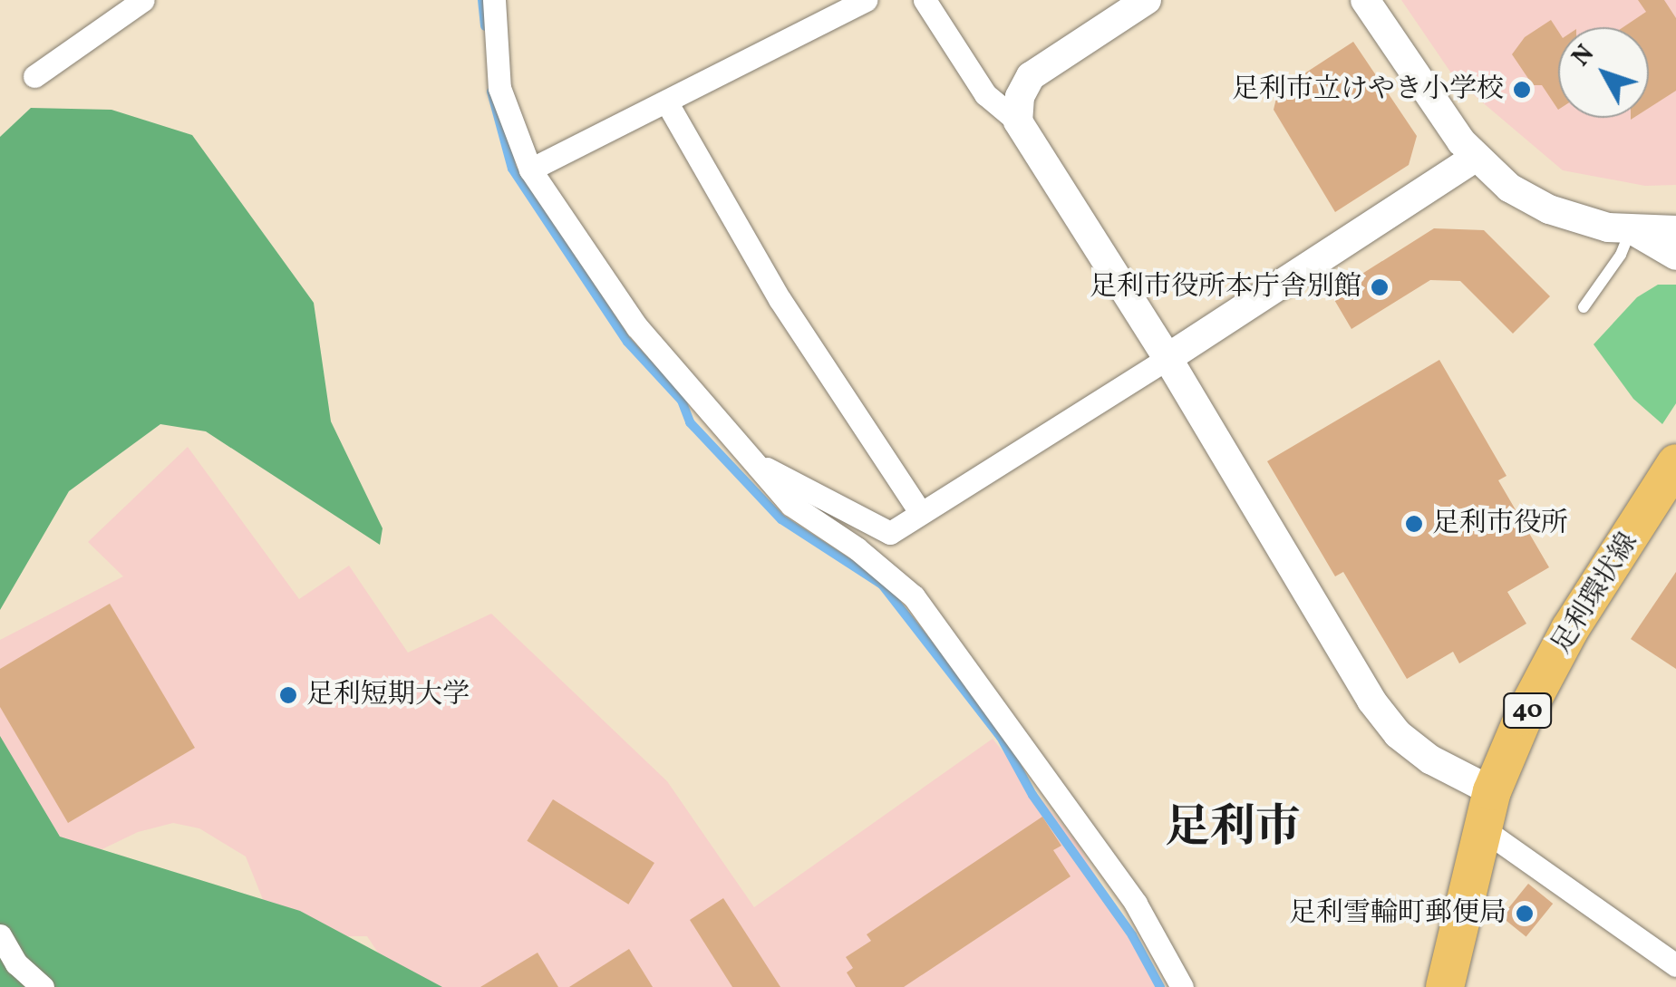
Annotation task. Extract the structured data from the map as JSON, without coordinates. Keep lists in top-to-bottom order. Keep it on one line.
{"streets":{"main road":["足利環状線","40"]},"districts":["足利市"],"places":["足利市立けやき小学校","足利市役所本庁舎別館","足利市役所","足利短期大学","足利雪輪町郵便局"],"north":"top left"}
